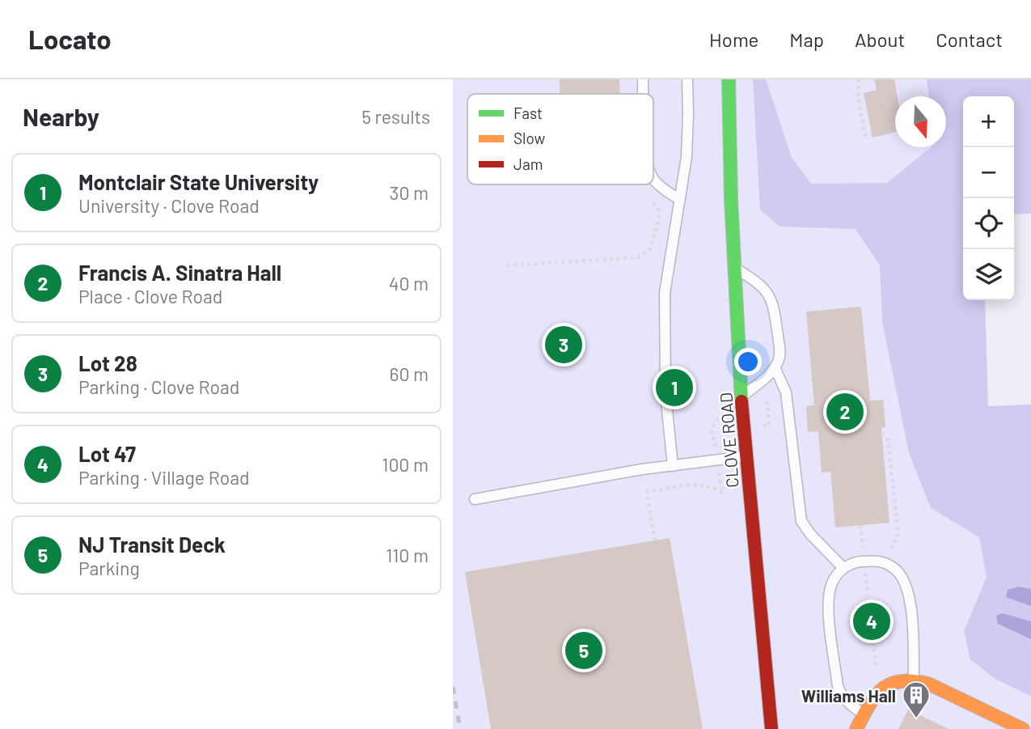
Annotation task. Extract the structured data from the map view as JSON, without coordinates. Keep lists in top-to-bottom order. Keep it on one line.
{"streets":{"street":["CLOVE ROAD"]},"places":{"building":["Williams Hall"]},"legend":["Fast","Slow","Jam"],"north":"bottom","page":{"header":"Locato","nav":["Home","Map","About","Contact"],"heading":["Nearby","5 results"],"map_buttons":["+","−"],"list":[{"mark":"1","name":"Montclair State University","note":"University · Clove Road","value":"30 m"},{"mark":"2","name":"Francis A. Sinatra Hall","note":"Place · Clove Road","value":"40 m"},{"mark":"3","name":"Lot 28","note":"Parking · Clove Road","value":"60 m"},{"mark":"4","name":"Lot 47","note":"Parking · Village Road","value":"100 m"},{"mark":"5","name":"NJ Transit Deck","note":"Parking","value":"110 m"}],"pins":["3","1","2","4","5"]}}
